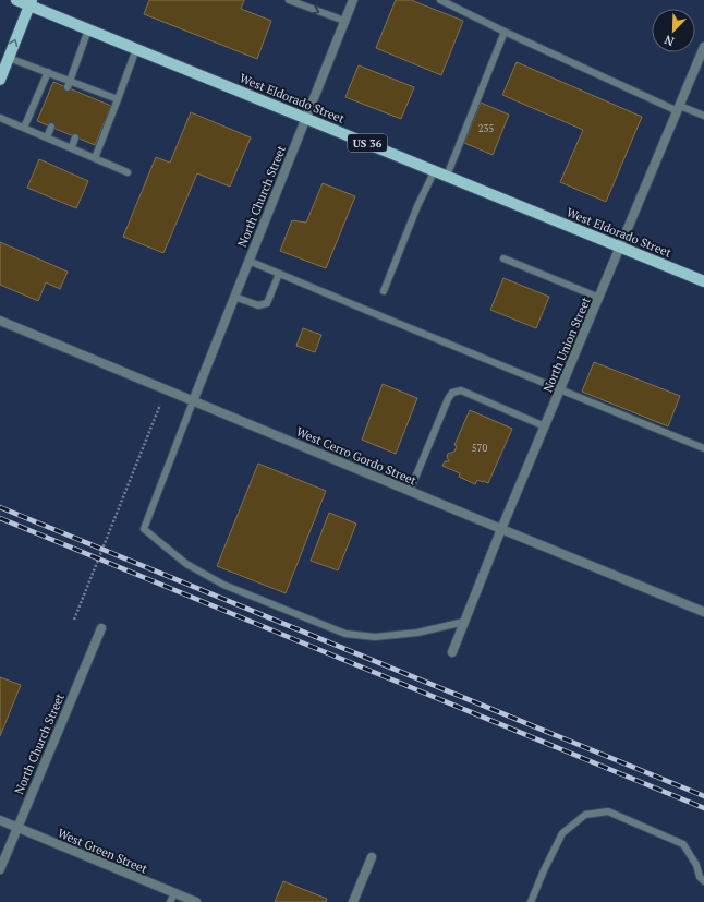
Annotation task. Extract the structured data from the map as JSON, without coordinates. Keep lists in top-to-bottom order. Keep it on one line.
{"streets":{"main road":["West Eldorado Street","US 36"],"street":["North Church Street","North Union Street","West Cerro Gordo Street","West Green Street"]},"crossings":[["West Eldorado Street","North Church Street"],["West Eldorado Street","North Union Street"],["North Church Street","West Cerro Gordo Street"],["North Church Street","West Green Street"],["North Union Street","West Cerro Gordo Street"]],"house_numbers":["235","570"],"north":"bottom left"}
